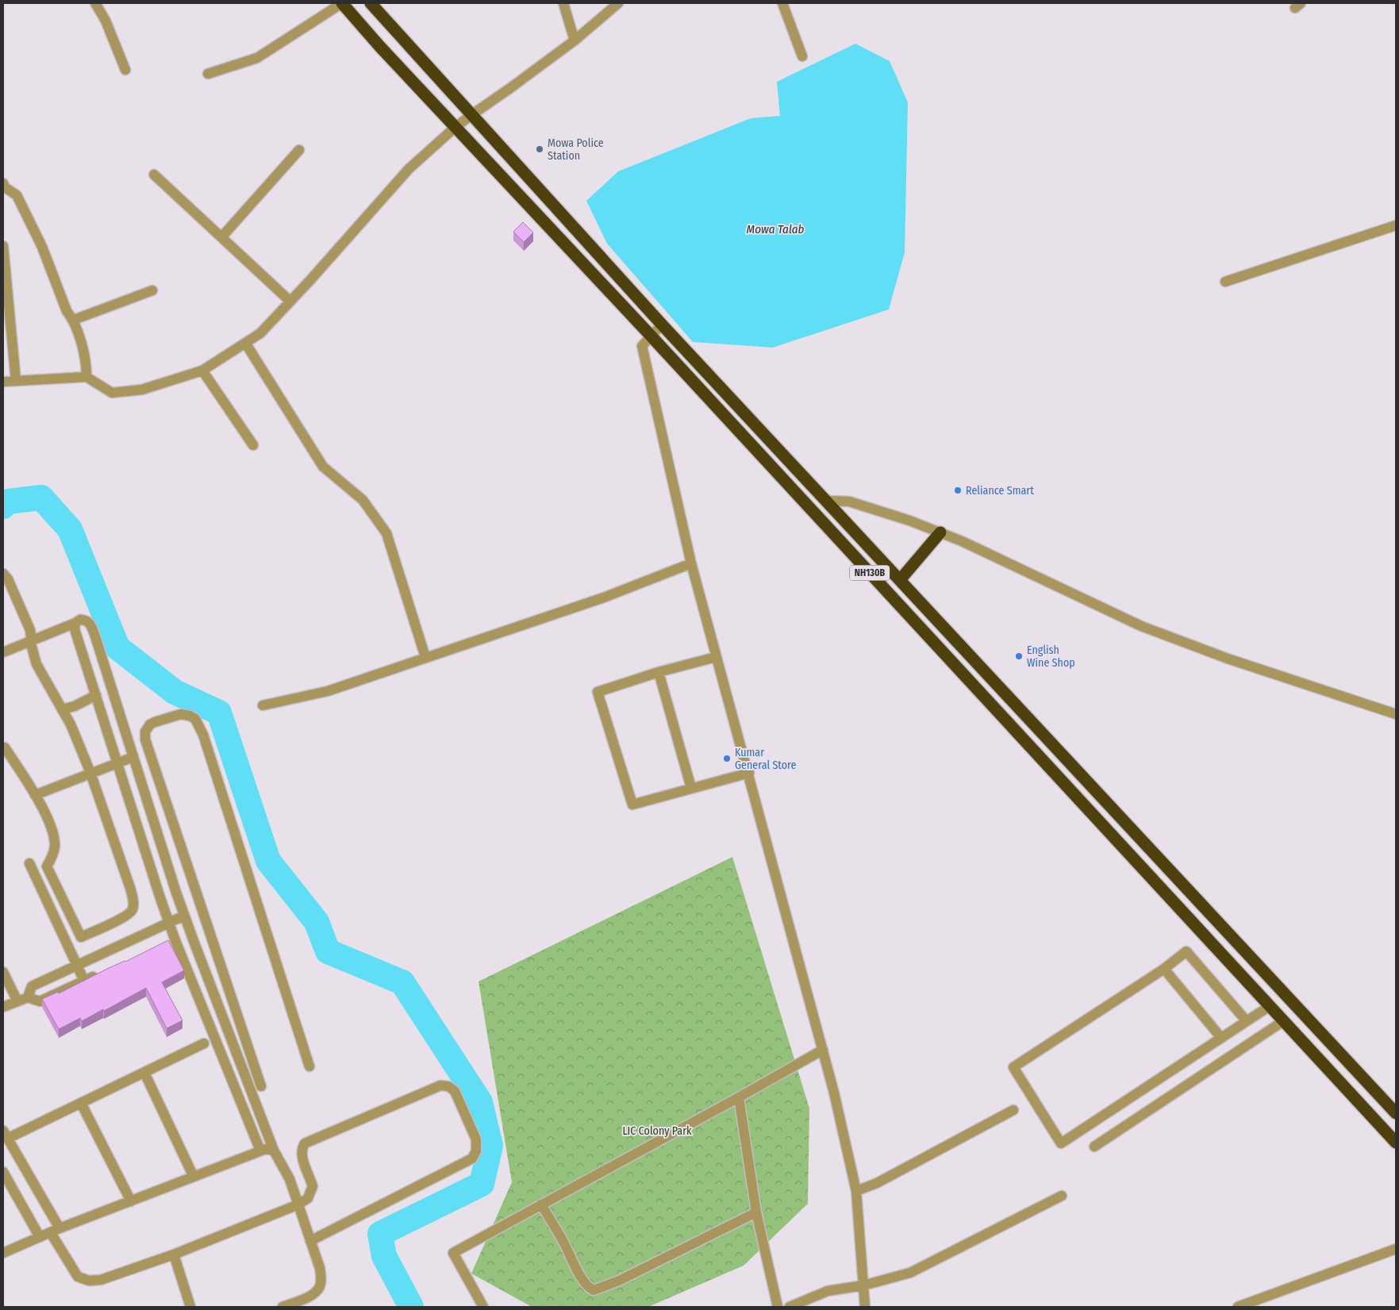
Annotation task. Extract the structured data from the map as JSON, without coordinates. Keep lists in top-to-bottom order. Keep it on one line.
{"streets":{"highway":["NH130B"]},"water":["Mowa Talab"],"parks":["LIC Colony Park"],"places":["Mowa Police Station","Reliance Smart","English Wine Shop","Kumar General Store"]}
